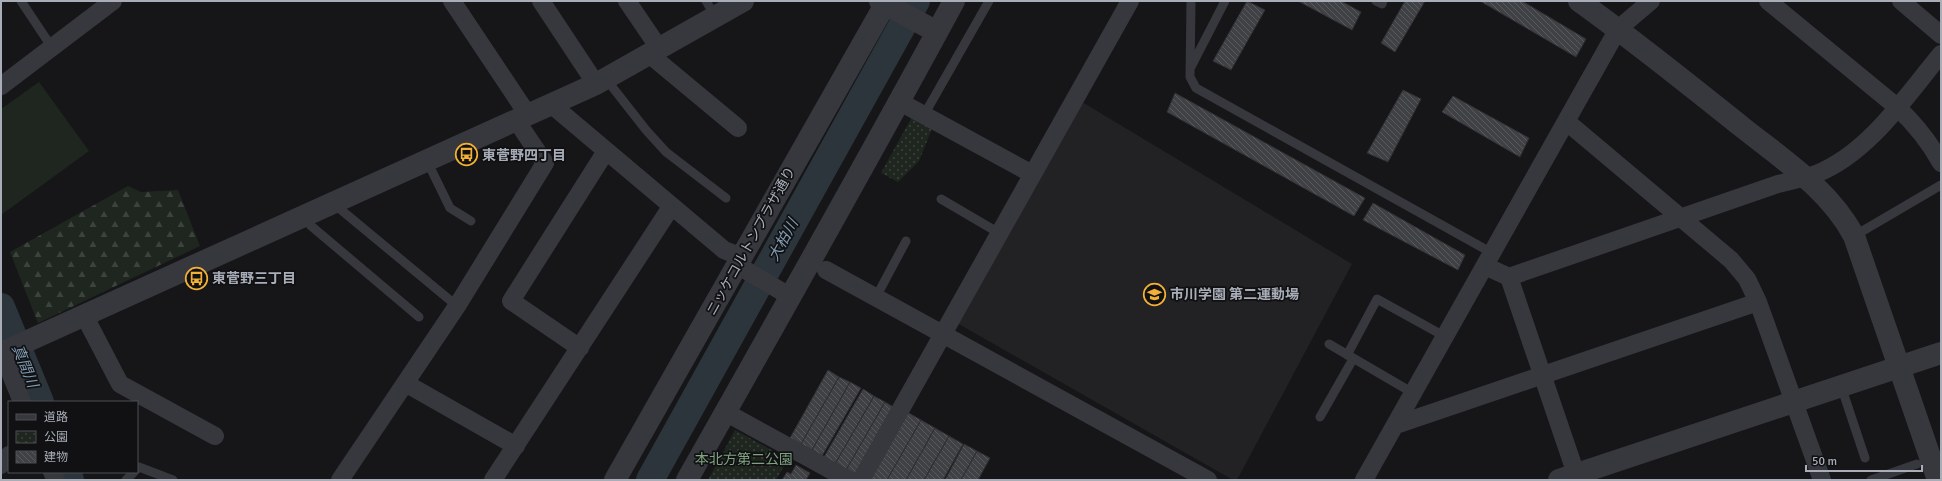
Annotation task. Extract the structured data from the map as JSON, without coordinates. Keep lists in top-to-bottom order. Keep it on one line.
{"streets":{"street":["ニッケコルトンプラザ通り"]},"water":["大柏川","真間川"],"parks":["本北方第二公園"],"places":{"bus stop":["東菅野四丁目","東菅野三丁目"],"school or university":["市川学園 第二運動場"]},"legend":["道路","公園","建物"],"scale_bar":"50 m"}
